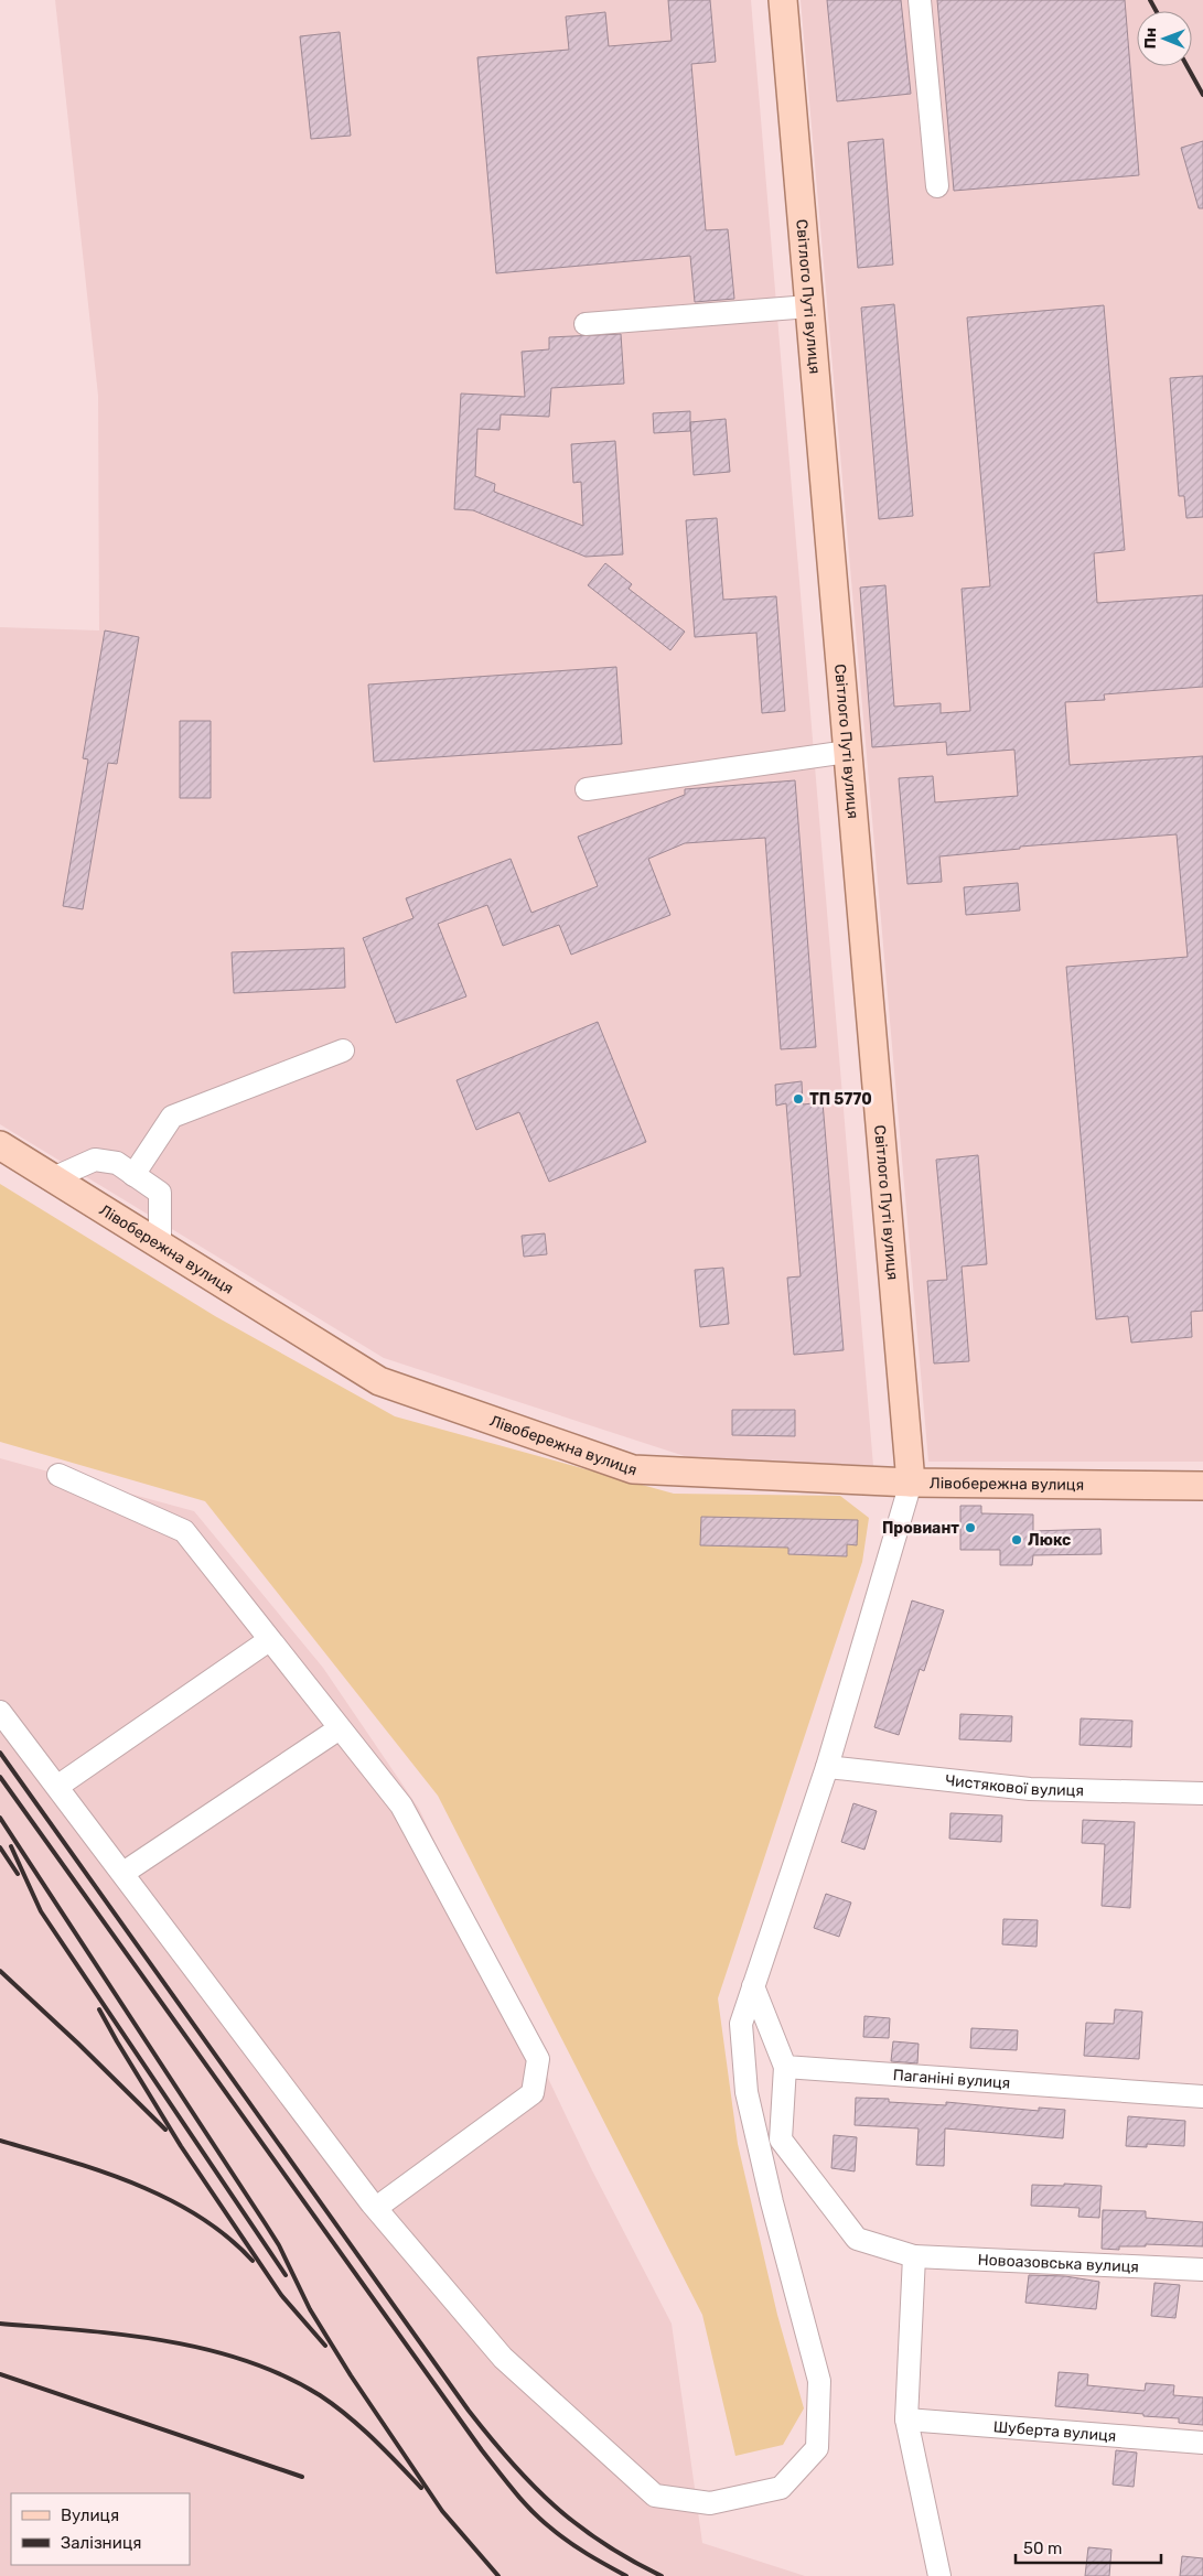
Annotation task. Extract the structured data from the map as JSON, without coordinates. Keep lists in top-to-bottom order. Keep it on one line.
{"streets":{"main road":["Світлого Путі вулиця","Лівобережна вулиця"],"street":["Чистякової вулиця","Паганіні вулиця","Новоазовська вулиця","Шуберта вулиця"]},"crossings":[["Світлого Путі вулиця","Лівобережна вулиця"],["Паганіні вулиця","Новоазовська вулиця"]],"places":["ТП 5770","Провиант","Люкс"],"legend":["Вулиця","Залізниця"],"scale_bar":"50 m","north":"left"}
